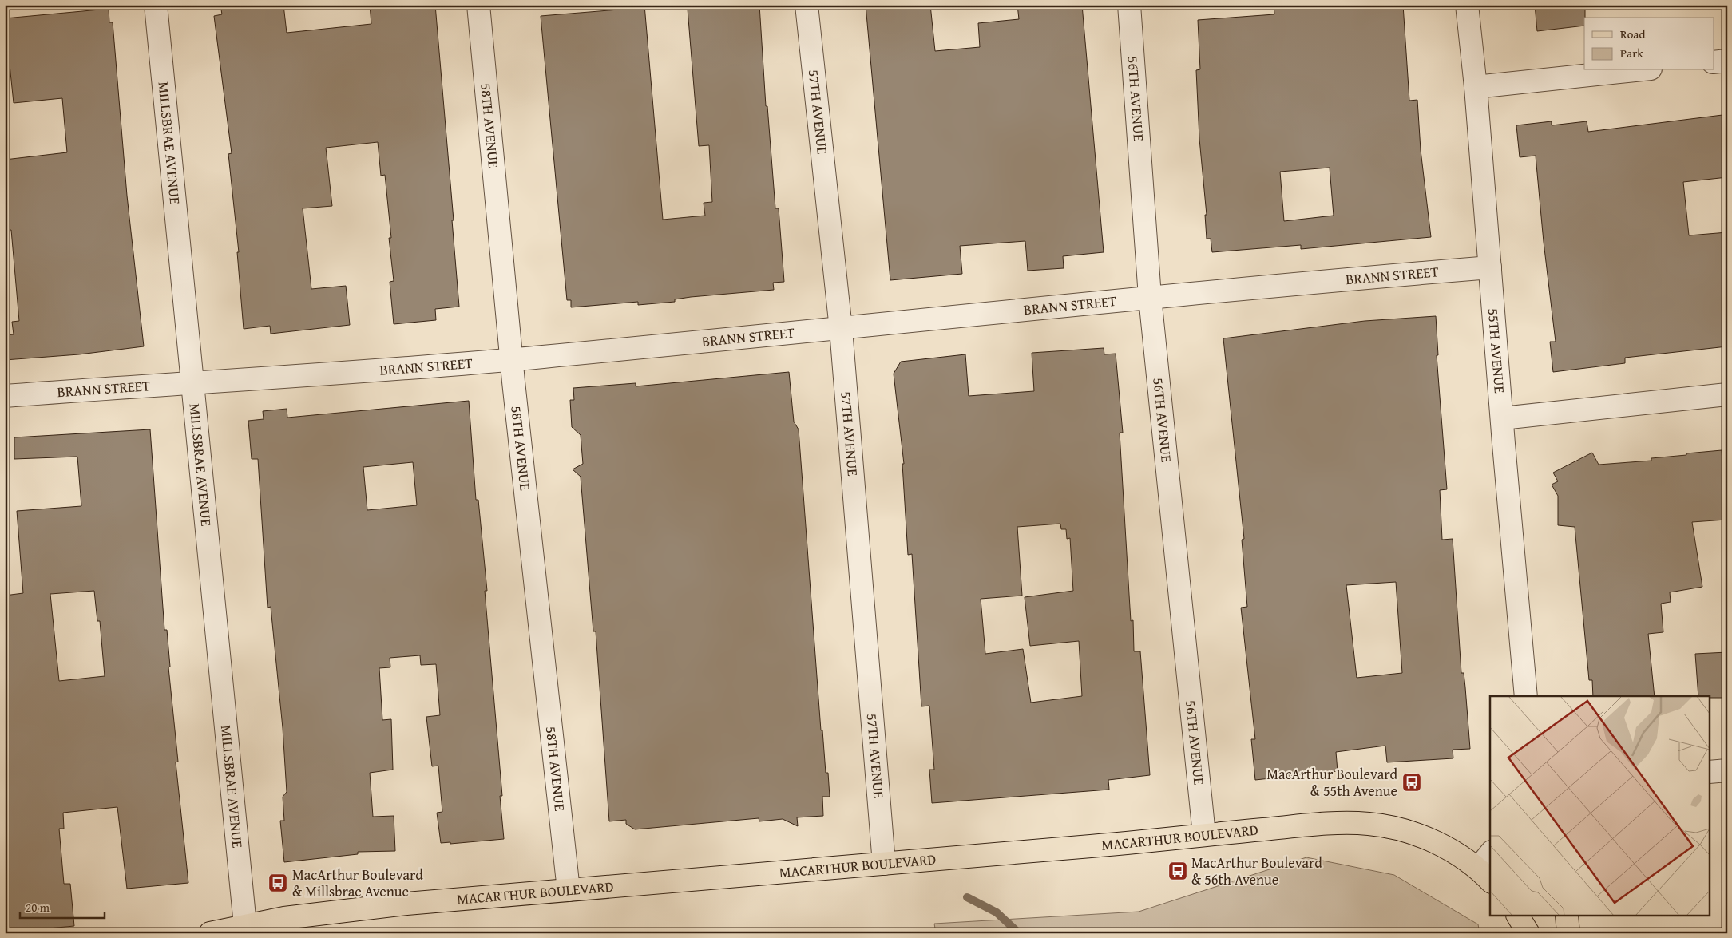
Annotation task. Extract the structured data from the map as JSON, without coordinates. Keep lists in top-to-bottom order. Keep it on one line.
{"streets":{"main road":["MACARTHUR BOULEVARD"],"street":["56TH AVENUE","57TH AVENUE","58TH AVENUE","MILLSBRAE AVENUE","BRANN STREET","55TH AVENUE"]},"crossings":[["56TH AVENUE","BRANN STREET"],["56TH AVENUE","MACARTHUR BOULEVARD"],["57TH AVENUE","BRANN STREET"],["57TH AVENUE","MACARTHUR BOULEVARD"],["58TH AVENUE","BRANN STREET"],["58TH AVENUE","MACARTHUR BOULEVARD"],["MILLSBRAE AVENUE","BRANN STREET"],["MILLSBRAE AVENUE","MACARTHUR BOULEVARD"],["BRANN STREET","55TH AVENUE"]],"places":{"bus stop":["MacArthur Boulevard & 55th Avenue","MacArthur Boulevard & 56th Avenue","MacArthur Boulevard & Millsbrae Avenue"]},"legend":["Road","Park"],"scale_bar":"20 m"}
